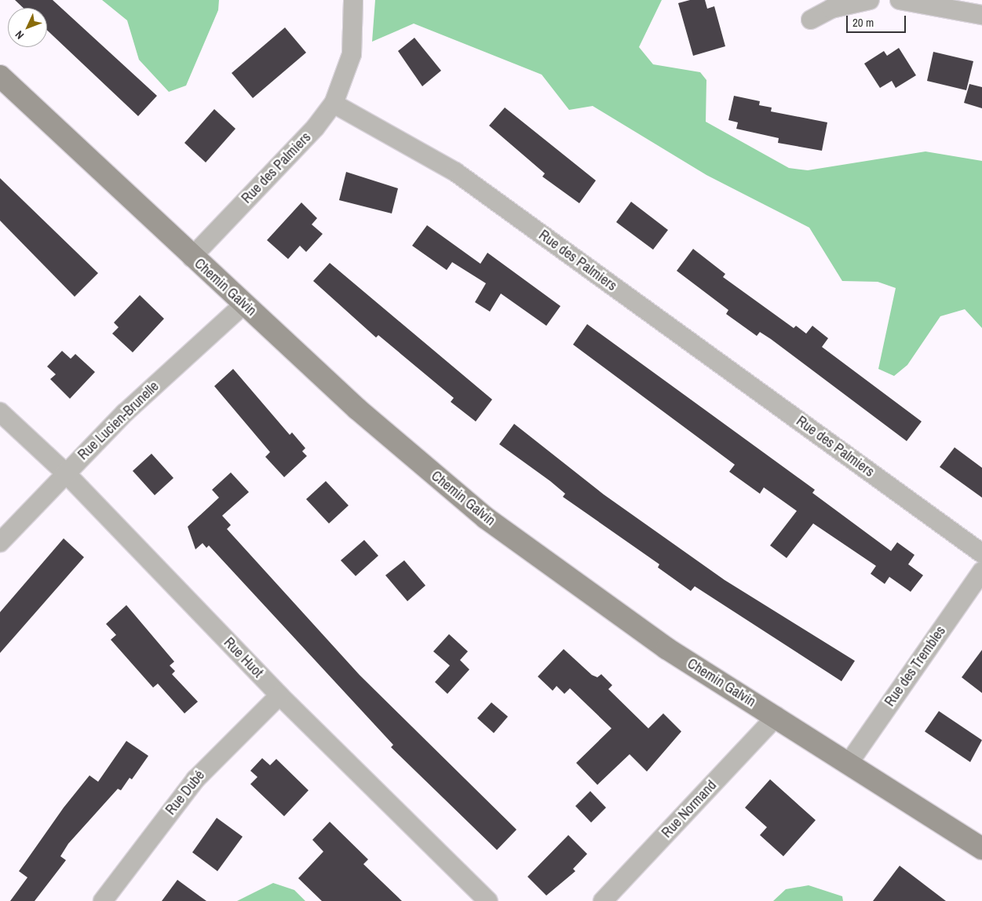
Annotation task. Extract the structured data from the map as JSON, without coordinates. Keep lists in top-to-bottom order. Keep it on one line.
{"streets":{"street":["Rue des Palmiers","Chemin Galvin","Rue Lucien-Brunelle","Rue Huot","Rue des Trembles","Rue Dubé","Rue Normand"]},"crossings":[["Rue des Palmiers","Chemin Galvin"],["Chemin Galvin","Rue Lucien-Brunelle"],["Chemin Galvin","Rue des Trembles"],["Chemin Galvin","Rue Normand"],["Rue Lucien-Brunelle","Rue Huot"],["Rue Huot","Rue Dubé"]],"scale_bar":"20 m","north":"bottom left"}
